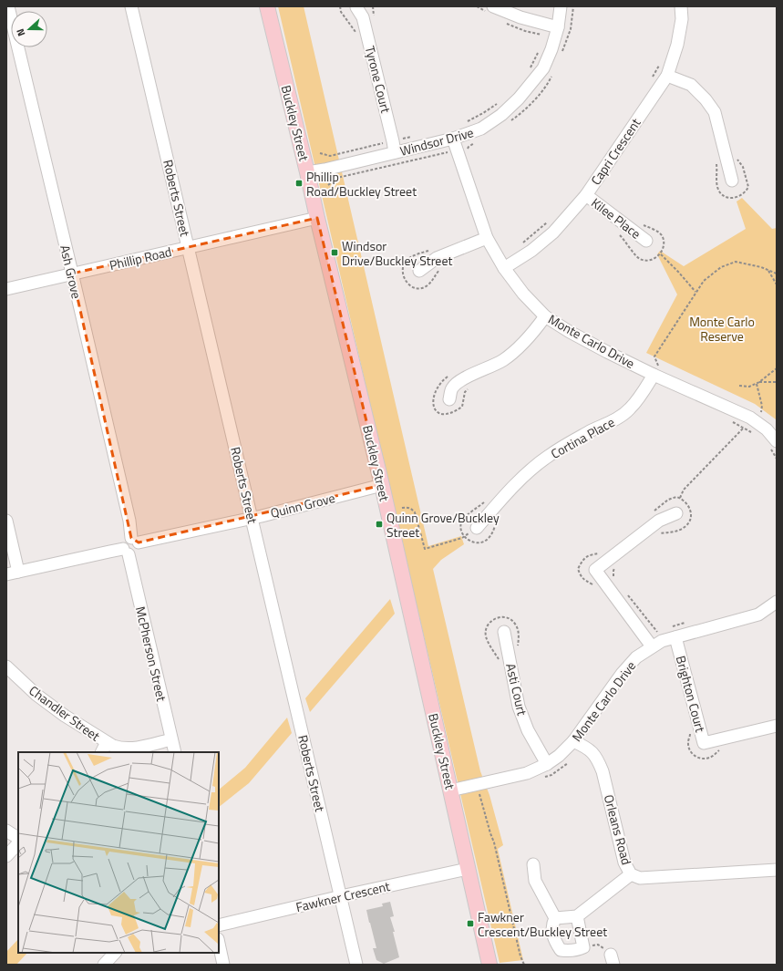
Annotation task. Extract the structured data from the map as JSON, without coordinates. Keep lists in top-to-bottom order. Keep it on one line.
{"streets":{"main road":["Buckley Street"],"street":["Tyrone Court","Windsor Drive","Capri Crescent","Roberts Street","Kilee Place","Phillip Road","Ash Grove","Monte Carlo Drive","Cortina Place","Quinn Grove","McPherson Street","Asti Court","Brighton Court","Chandler Street","Orleans Road","Fawkner Crescent"]},"crossings":[["Tyrone Court","Windsor Drive"],["Buckley Street","Windsor Drive"],["Buckley Street","Phillip Road"],["Buckley Street","Monte Carlo Drive"],["Buckley Street","Quinn Grove"],["Buckley Street","Fawkner Crescent"],["Windsor Drive","Monte Carlo Drive"],["Capri Crescent","Kilee Place"],["Capri Crescent","Monte Carlo Drive"],["Roberts Street","Phillip Road"],["Roberts Street","Quinn Grove"],["Roberts Street","Fawkner Crescent"],["Phillip Road","Ash Grove"],["Ash Grove","Quinn Grove"],["Monte Carlo Drive","Cortina Place"],["Monte Carlo Drive","Asti Court"],["Monte Carlo Drive","Brighton Court"],["Monte Carlo Drive","Orleans Road"],["McPherson Street","Chandler Street"]],"parks":["Monte Carlo Reserve"],"places":{"transit":["Phillip Road/Buckley Street","Windsor Drive/Buckley Street","Quinn Grove/Buckley Street","Fawkner Crescent/Buckley Street"]},"north":"left"}
